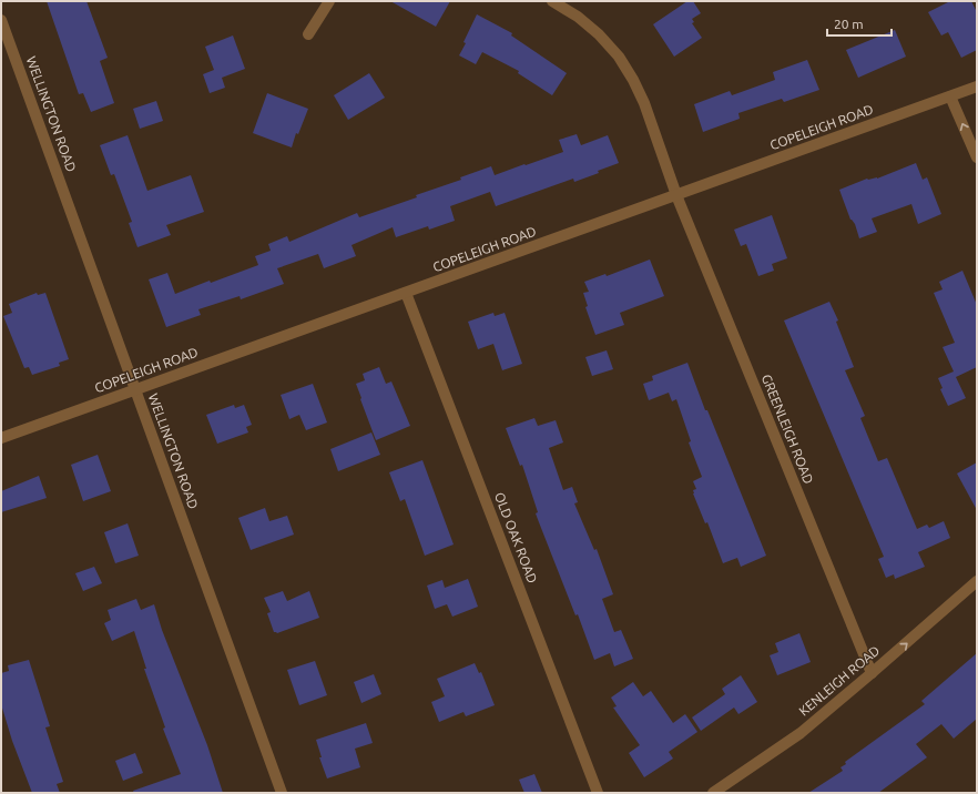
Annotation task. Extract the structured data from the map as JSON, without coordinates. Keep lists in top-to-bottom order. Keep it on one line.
{"streets":{"street":["WELLINGTON ROAD","COPELEIGH ROAD","GREENLEIGH ROAD","OLD OAK ROAD","KENLEIGH ROAD"]},"crossings":[["WELLINGTON ROAD","COPELEIGH ROAD"],["COPELEIGH ROAD","GREENLEIGH ROAD"],["COPELEIGH ROAD","OLD OAK ROAD"],["GREENLEIGH ROAD","KENLEIGH ROAD"]],"one_way":["KENLEIGH ROAD"],"scale_bar":"20 m"}
